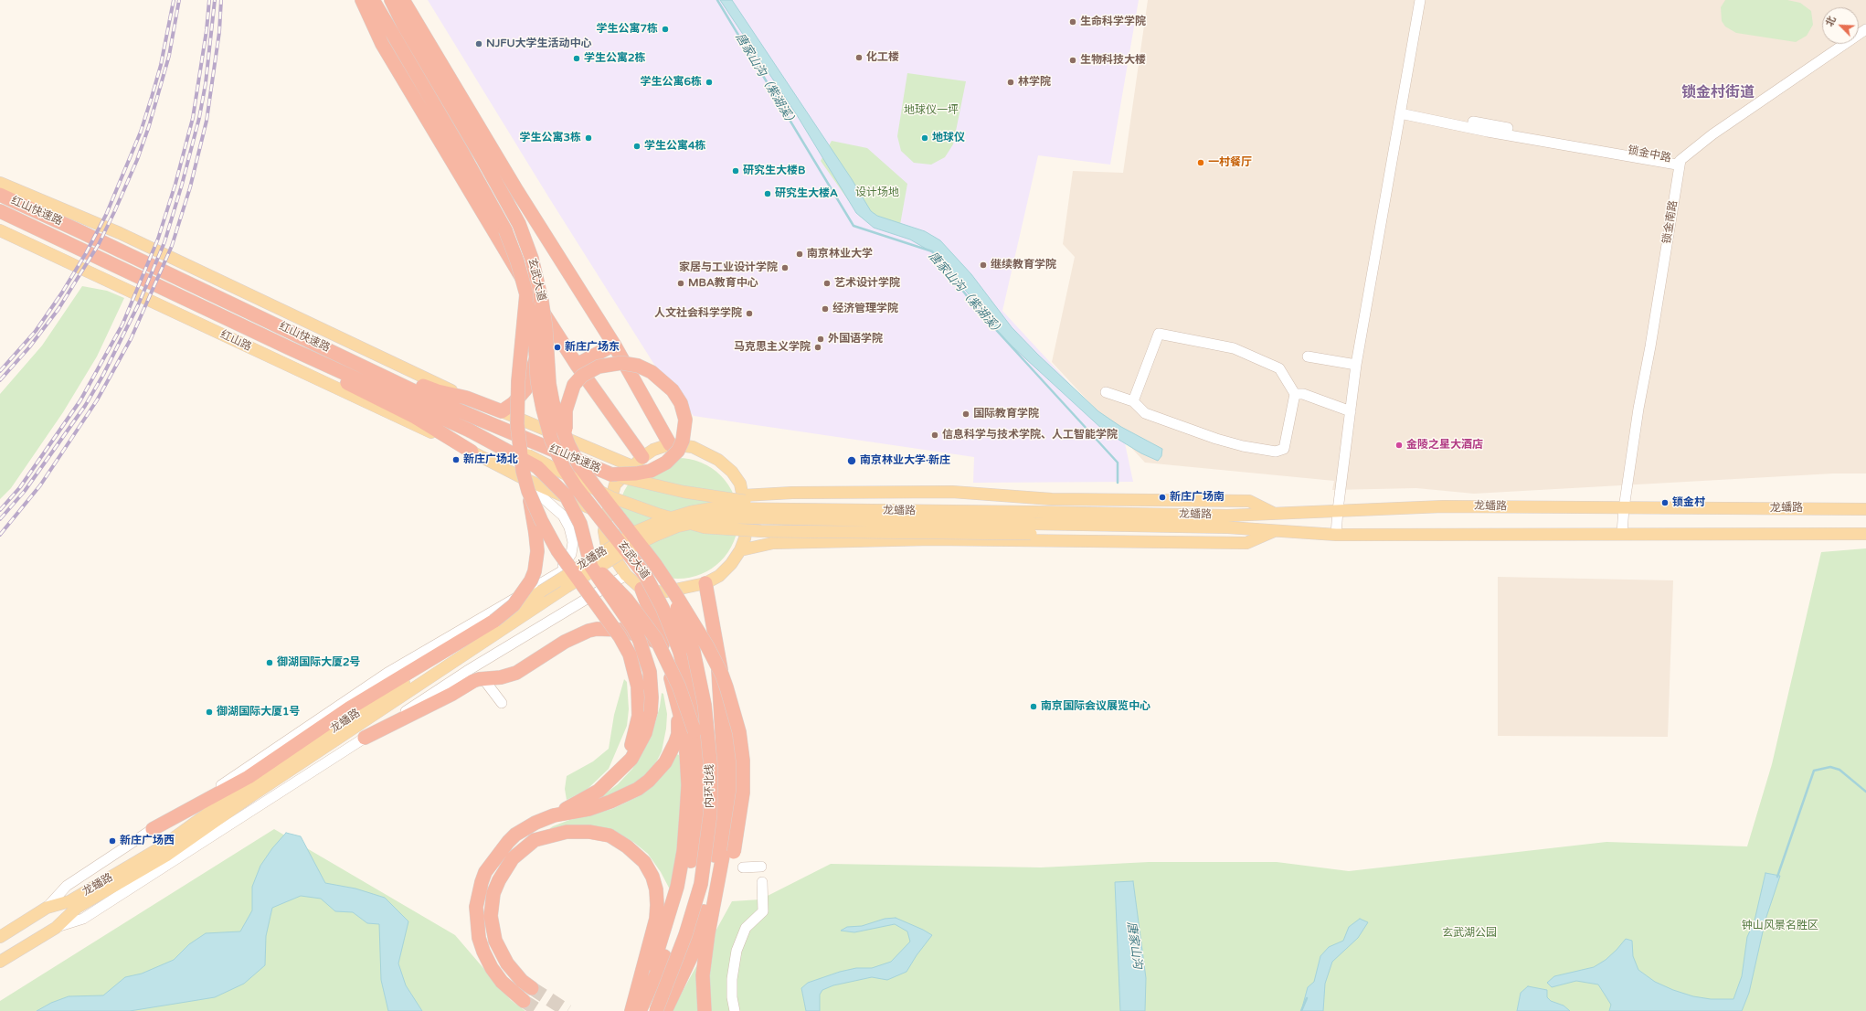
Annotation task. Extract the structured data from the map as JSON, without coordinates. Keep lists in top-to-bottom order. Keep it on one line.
{"streets":{"highway":["红山快速路","玄武大道","内环北线"],"main road":["红山路","龙蟠路"],"street":["锁金中路","锁金南路"]},"crossings":[["锁金中路","锁金南路"],["锁金南路","龙蟠路"],["玄武大道","内环北线"]],"districts":["锁金村街道"],"water":["唐家山沟（紫湖溪）","唐家山沟"],"parks":["地球仪一坪","设计场地","钟山风景名胜区","玄武湖公园"],"places":["生命科学学院","学生公寓7栋","NJFU大学生活动中心","化工楼","学生公寓2栋","生物科技大楼","学生公寓6栋","林学院","学生公寓3栋","地球仪","学生公寓4栋","一村餐厅","研究生大楼B","研究生大楼A","南京林业大学","继续教育学院","家居与工业设计学院","MBA教育中心","艺术设计学院","经济管理学院","人文社会科学学院","外国语学院","新庄广场东","马克思主义学院","国际教育学院","信息科学与技术学院、人工智能学院","金陵之星大酒店","新庄广场北","南京林业大学·新庄","新庄广场南","锁金村","御湖国际大厦2号","南京国际会议展览中心","御湖国际大厦1号","新庄广场西"],"north":"top left"}
